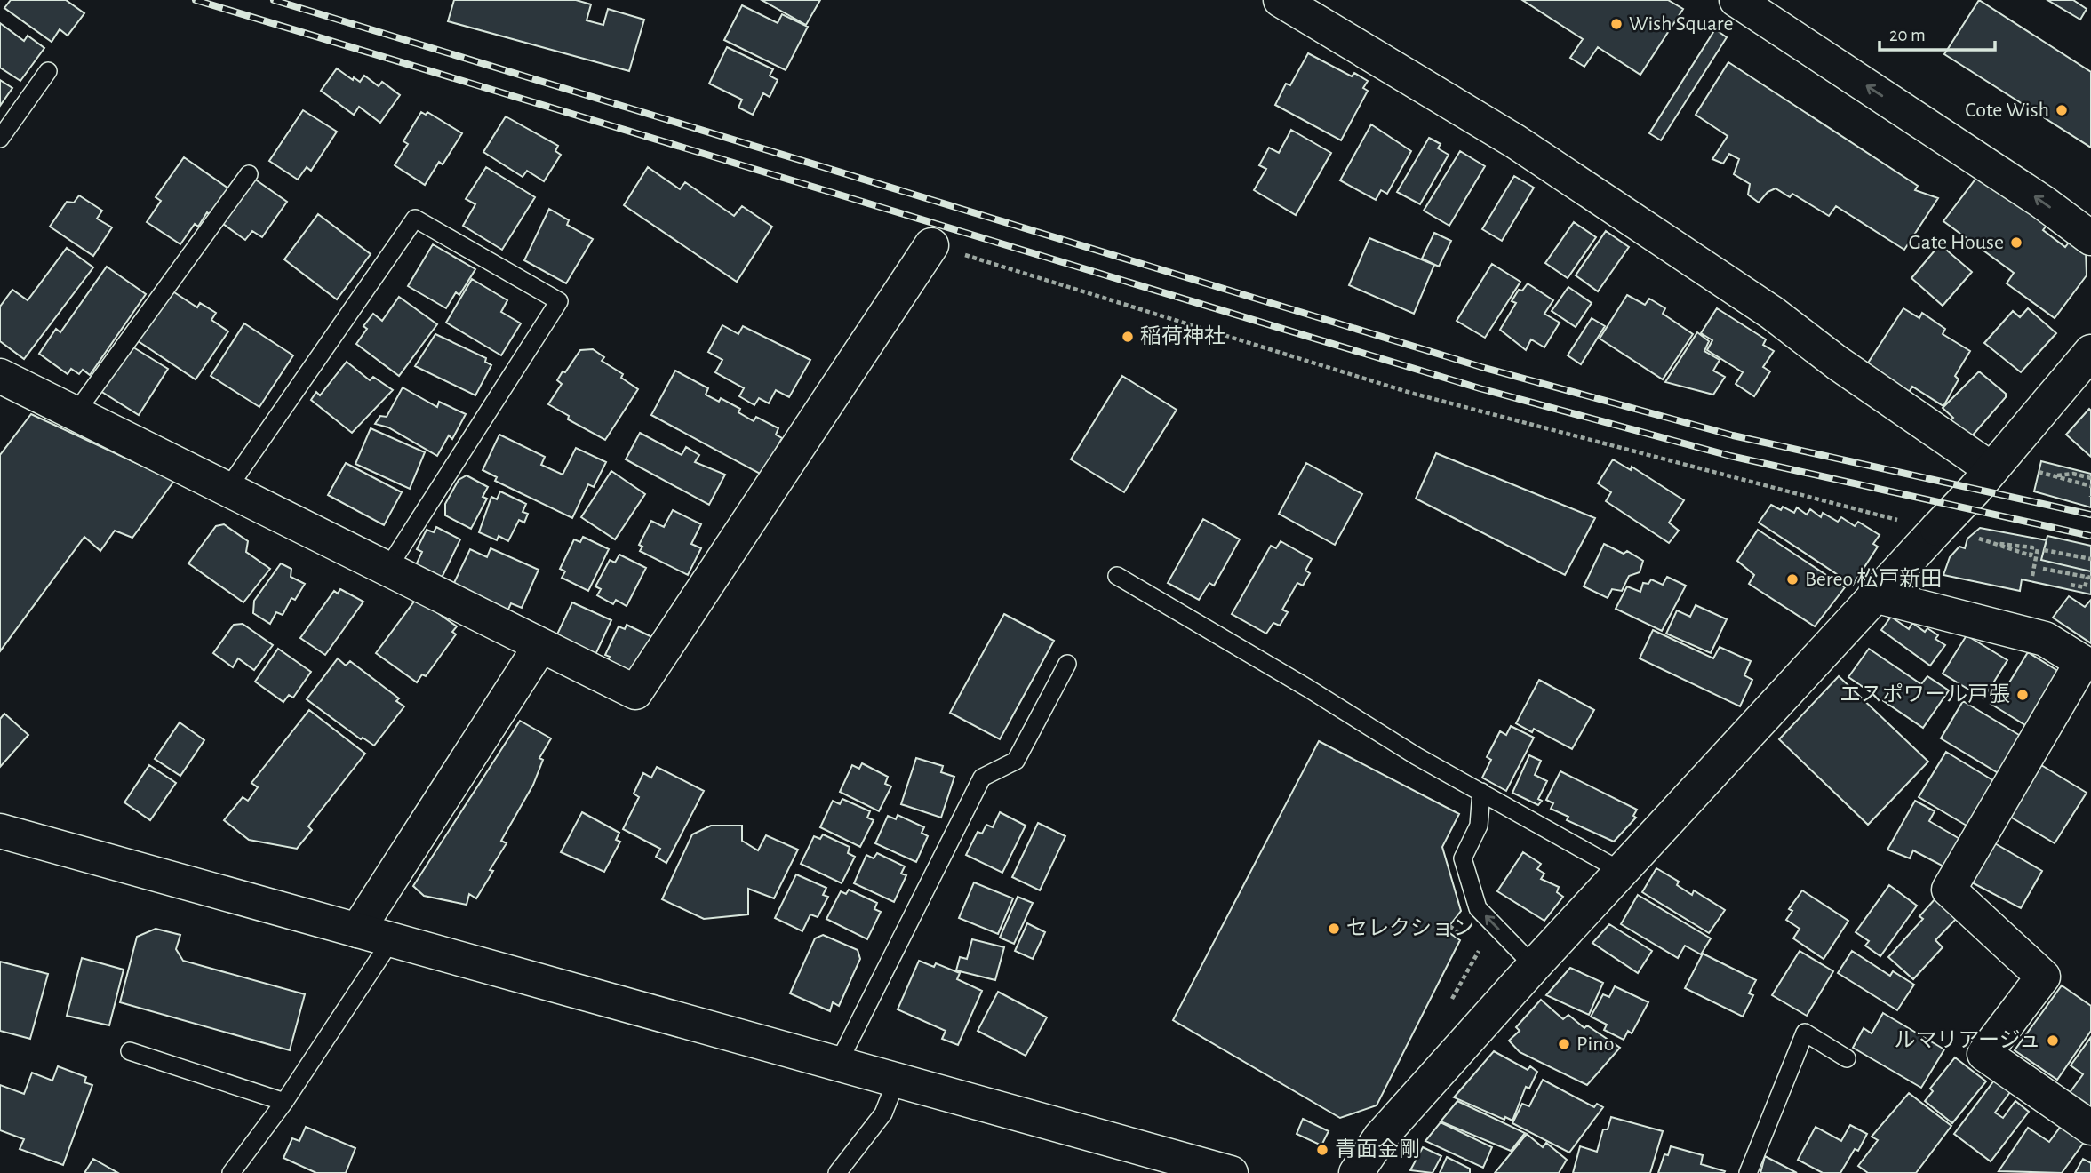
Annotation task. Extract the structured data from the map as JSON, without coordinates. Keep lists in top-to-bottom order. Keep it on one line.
{"places":["Wish Square","Cote Wish","Gate House","稲荷神社","Bereo 松戸新田","エスポワール戸張","セレクション","ルマリアージュ","Pino","青面金剛"],"scale_bar":"20 m"}
